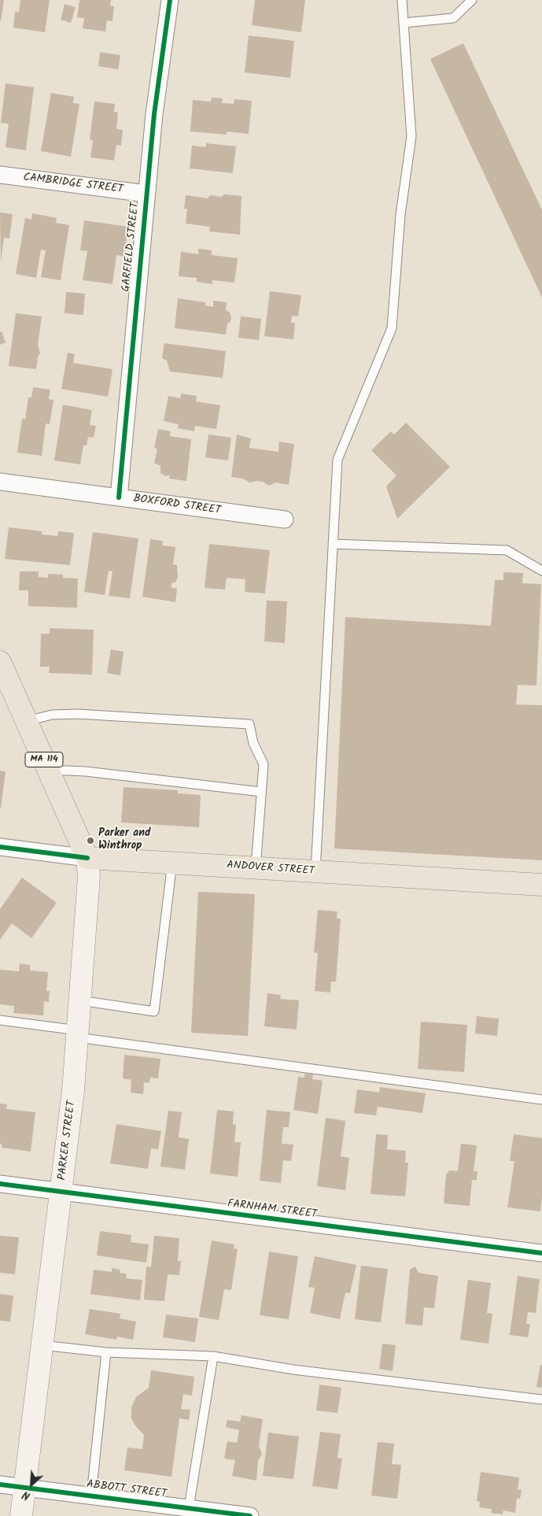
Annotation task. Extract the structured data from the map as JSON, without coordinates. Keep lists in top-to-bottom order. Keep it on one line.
{"streets":{"main road":["MA 114","ANDOVER STREET","PARKER STREET"],"street":["CAMBRIDGE STREET","GARFIELD STREET","BOXFORD STREET","FARNHAM STREET","ABBOTT STREET"]},"crossings":[["CAMBRIDGE STREET","GARFIELD STREET"],["GARFIELD STREET","BOXFORD STREET"],["MA 114","ANDOVER STREET"],["MA 114","PARKER STREET"],["ANDOVER STREET","PARKER STREET"],["PARKER STREET","FARNHAM STREET"],["PARKER STREET","ABBOTT STREET"]],"places":["Parker and Winthrop"],"north":"bottom left"}
